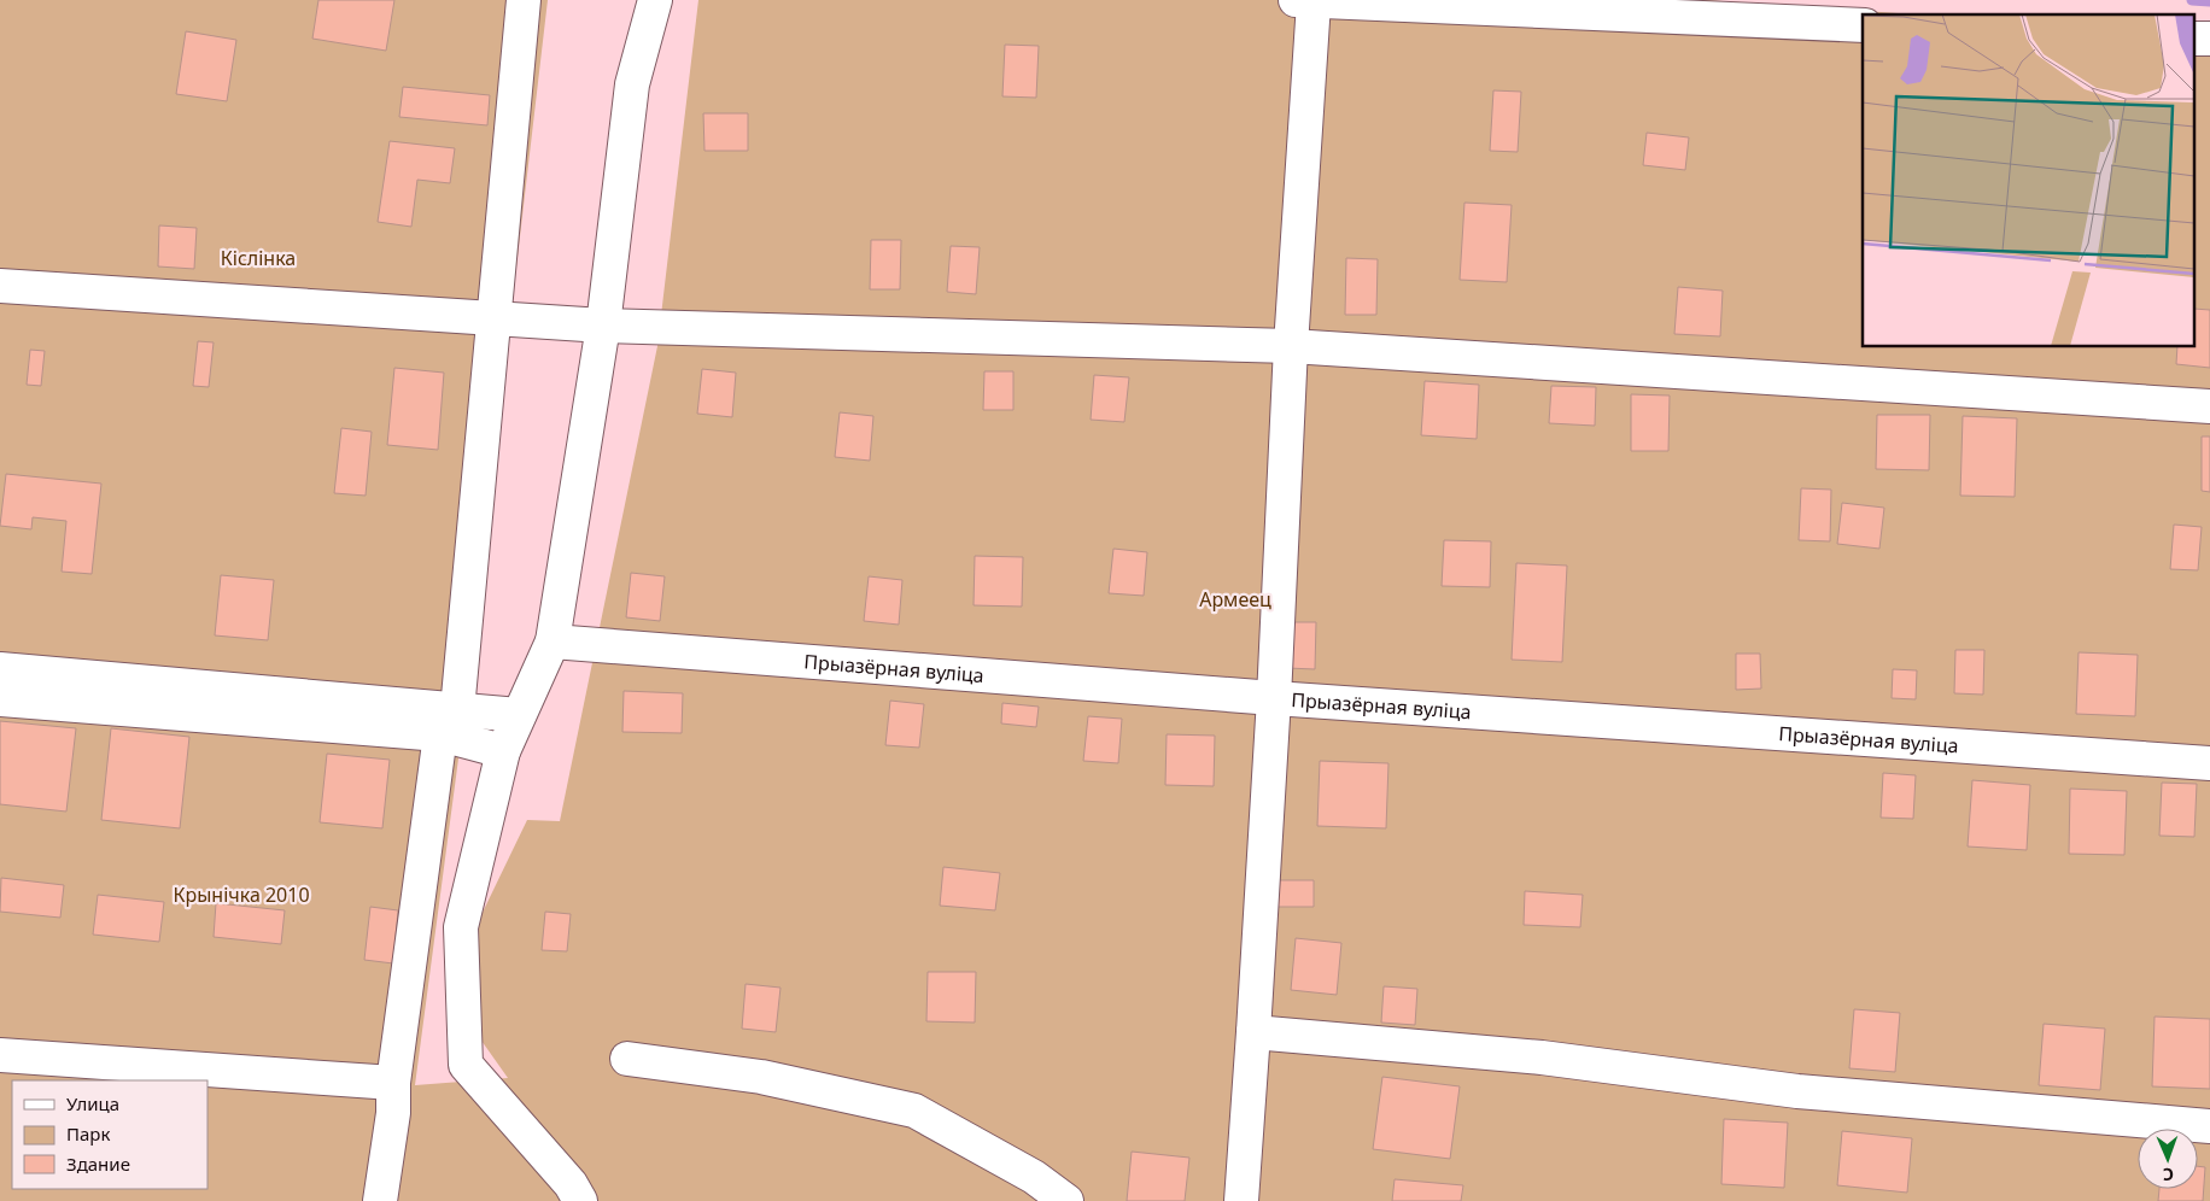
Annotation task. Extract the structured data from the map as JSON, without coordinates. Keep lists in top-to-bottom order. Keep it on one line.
{"streets":{"lane":["Прыазёрная вуліца"]},"parks":["Кіслінка","Армеец","Крынічка 2010"],"legend":["Улица","Парк","Здание"],"north":"bottom"}
